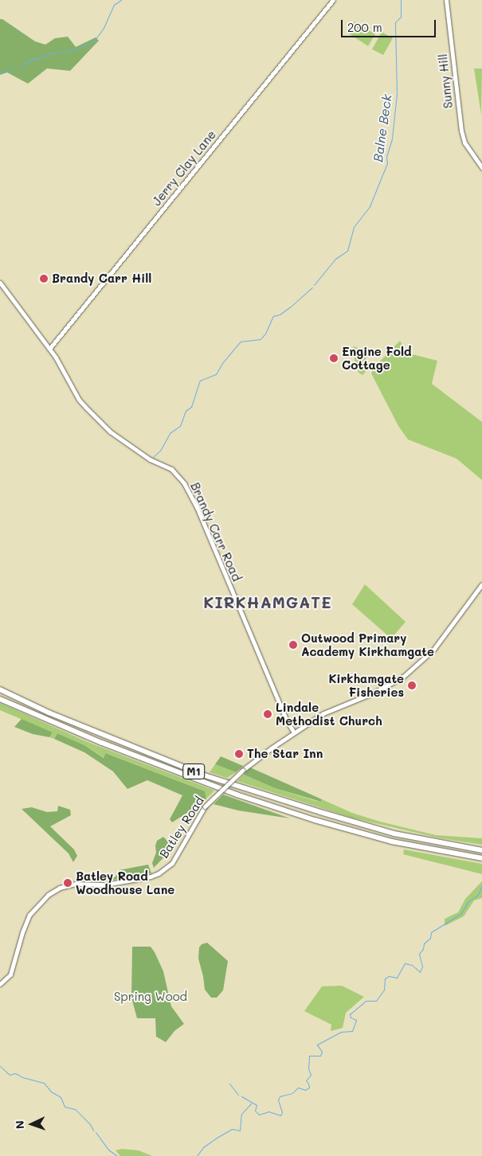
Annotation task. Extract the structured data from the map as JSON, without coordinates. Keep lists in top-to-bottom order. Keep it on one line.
{"streets":{"highway":["M1"],"street":["Sunny Hill","Jerry Clay Lane","Brandy Carr Road","Batley Road"]},"crossings":[["Jerry Clay Lane","Brandy Carr Road"],["Brandy Carr Road","Batley Road"]],"districts":["KIRKHAMGATE"],"water":["Balne Beck"],"parks":["Spring Wood"],"places":["Brandy Carr Hill","Engine Fold Cottage","Outwood Primary Academy Kirkhamgate","Kirkhamgate Fisheries","Lindale Methodist Church","The Star Inn","Batley Road Woodhouse Lane"],"scale_bar":"200 m","north":"left"}
